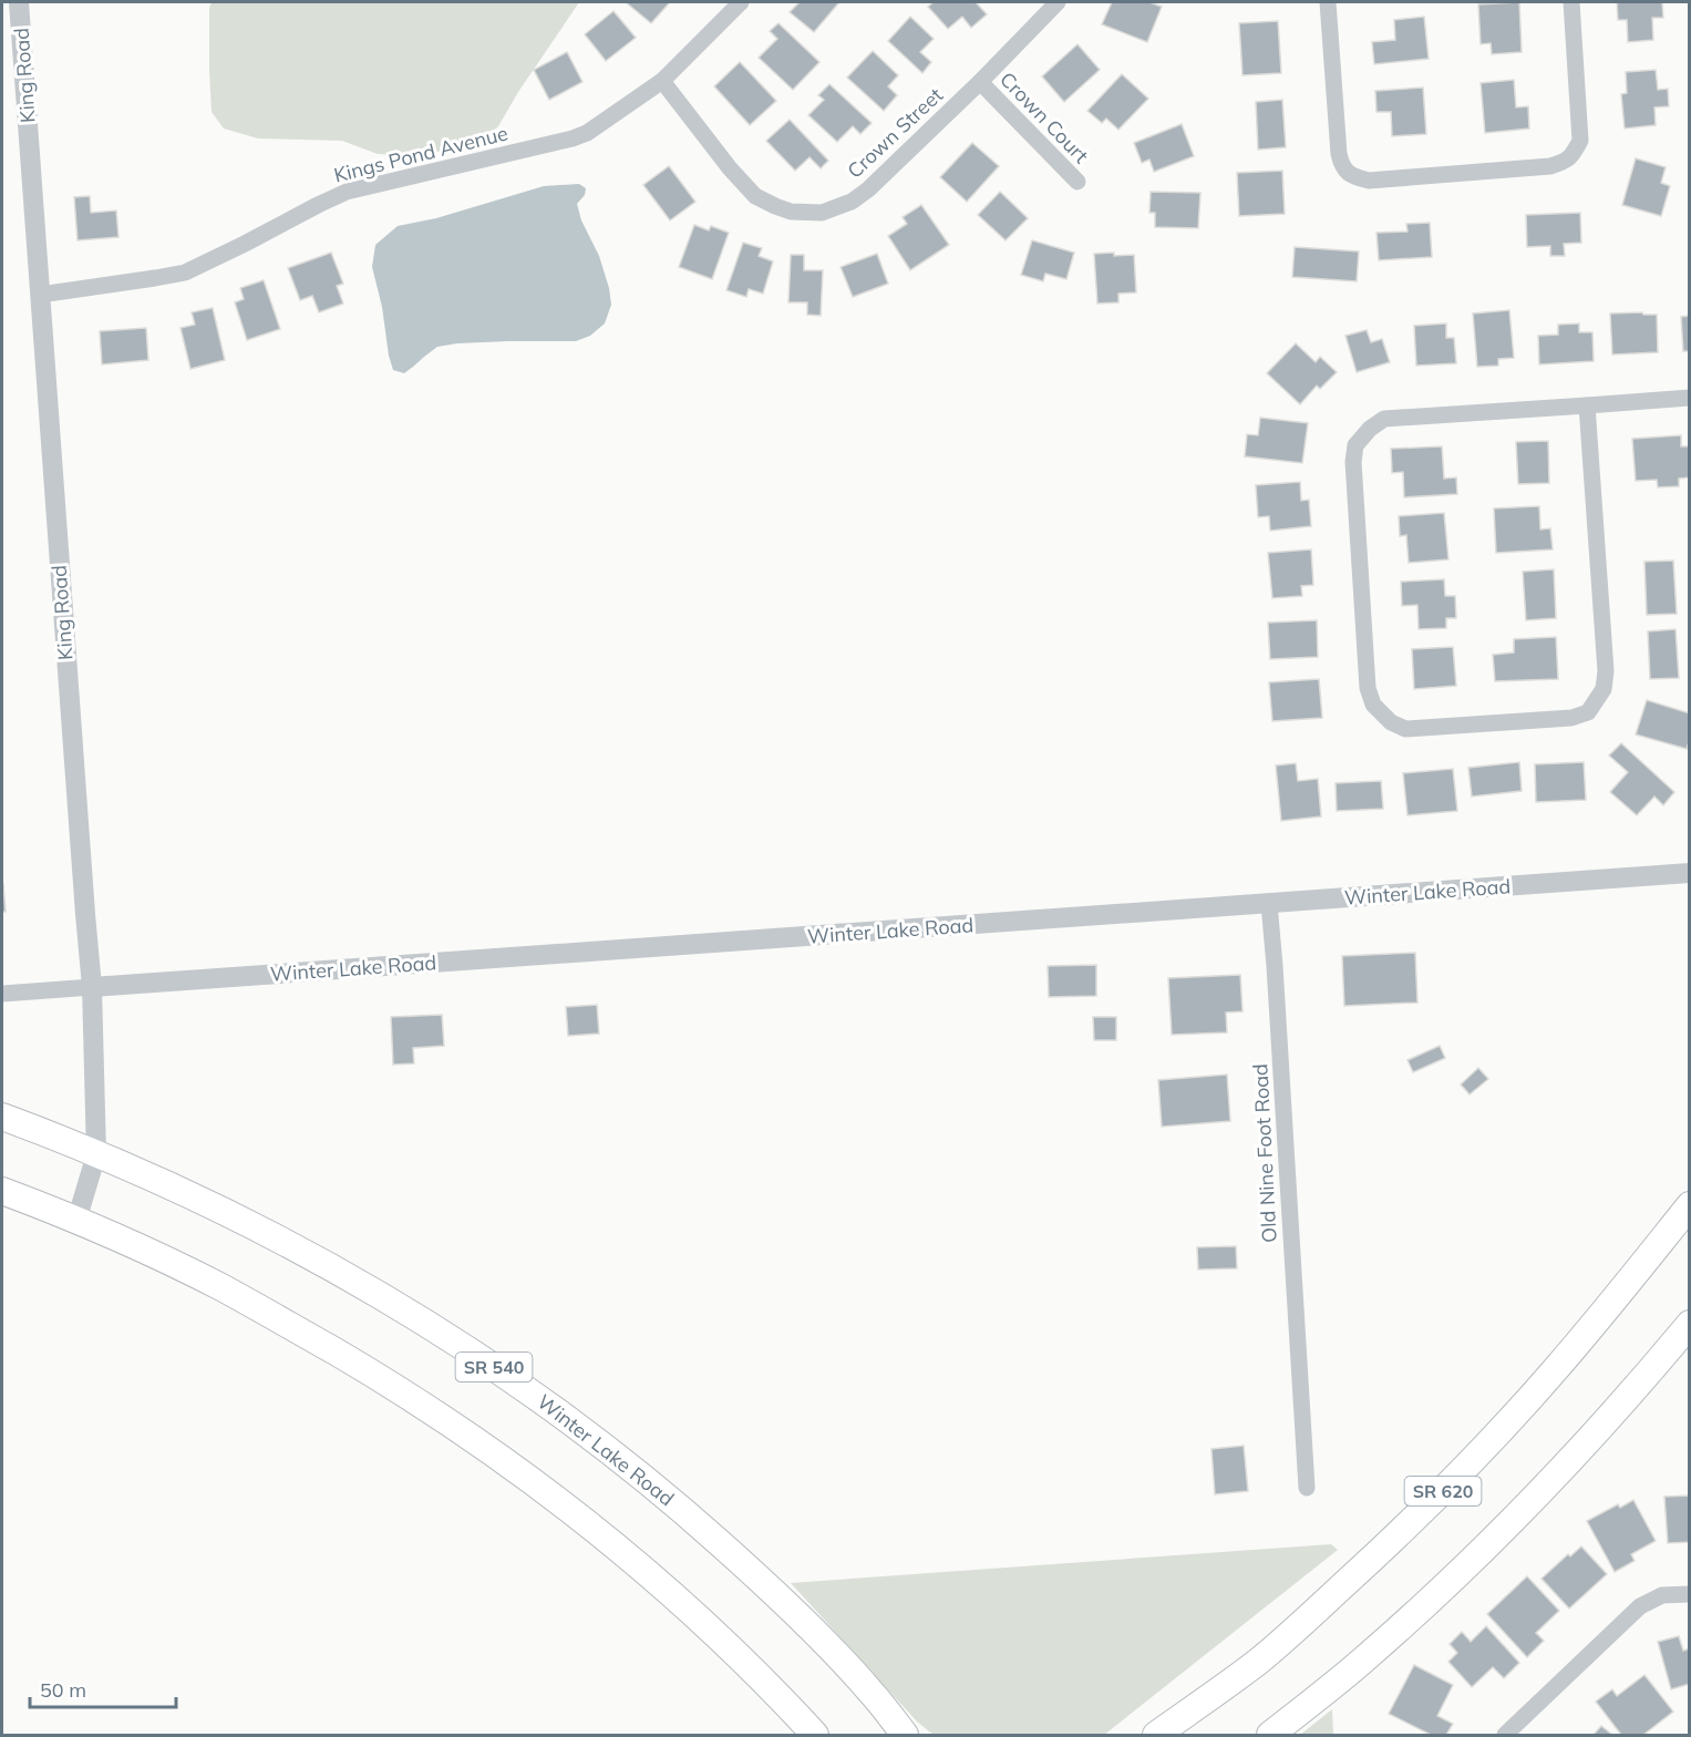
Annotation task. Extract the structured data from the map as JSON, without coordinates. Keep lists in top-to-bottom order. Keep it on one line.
{"streets":{"main road":["Winter Lake Road","SR 540","SR 620"],"street":["King Road","Crown Court","Crown Street","Kings Pond Avenue","Old Nine Foot Road"]},"crossings":[["King Road","Kings Pond Avenue"],["King Road","Winter Lake Road"],["Crown Court","Crown Street"],["Crown Street","Kings Pond Avenue"],["Winter Lake Road","Old Nine Foot Road"]],"scale_bar":"50 m"}
